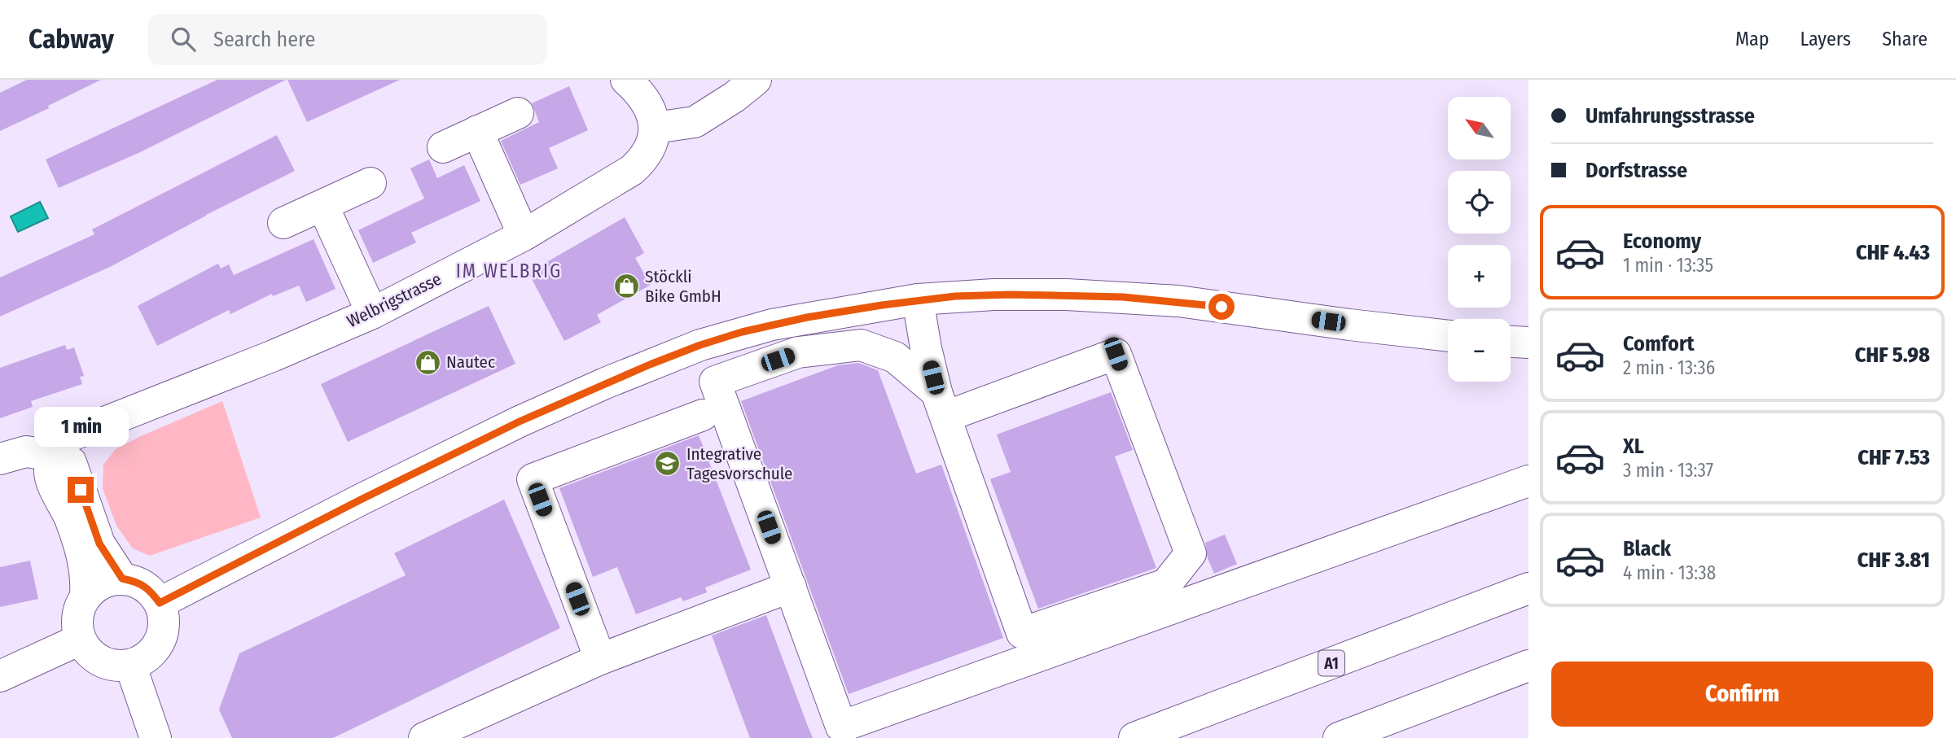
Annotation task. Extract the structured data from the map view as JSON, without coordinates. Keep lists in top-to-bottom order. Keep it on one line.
{"streets":{"main road":["Welbrigstrasse","A1"]},"districts":["IM WELBRIG"],"places":{"shop":["Stöckli Bike GmbH","Nautec"],"school or university":["Integrative Tagesvorschule"]},"north":"top left","page":{"header":"Cabway","search":"Search here","nav":["Map","Layers","Share"],"banner":["Umfahrungsstrasse","Dorfstrasse"],"map_buttons":["+","−"],"list":[{"name":"Economy","note":"1 min · 13:35","value":"CHF 4.43"},{"name":"Comfort","note":"2 min · 13:36","value":"CHF 5.98"},{"name":"XL","note":"3 min · 13:37","value":"CHF 7.53"},{"name":"Black","note":"4 min · 13:38","value":"CHF 3.81"}],"bubble":"1 min","buttons":"Confirm"}}
